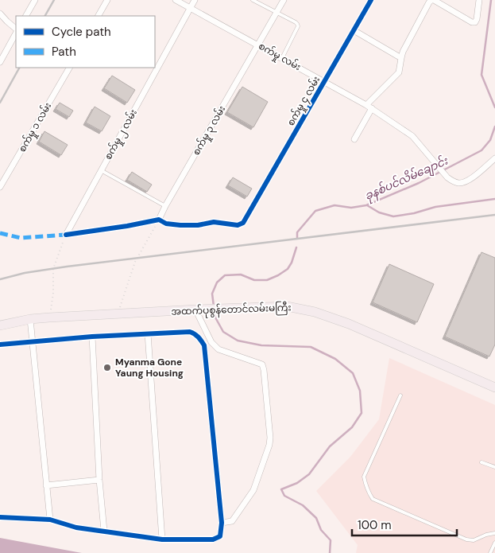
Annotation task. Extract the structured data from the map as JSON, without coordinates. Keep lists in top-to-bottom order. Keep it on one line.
{"streets":{"main road":["အထက်ပုစွန်တောင်လမ်းမကြီး"],"street":["စက်မှု လမ်း","စက်မှု ၄ လမ်း","စက်မှု ၁ လမ်း","စက်မှု ၃ လမ်း","စက်မှု ၂ လမ်း"]},"crossings":[["စက်မှု လမ်း","စက်မှု ၄ လမ်း"],["စက်မှု လမ်း","စက်မှု ၃ လမ်း"],["စက်မှု လမ်း","စက်မှု ၂ လမ်း"],["စက်မှု ၄ လမ်း","စက်မှု ၃ လမ်း"]],"water":["ခုနစ်ပင်လိမ်ချောင်း"],"places":["Myanma Gone Yaung Housing"],"legend":["Cycle path","Path"],"scale_bar":"100 m"}
